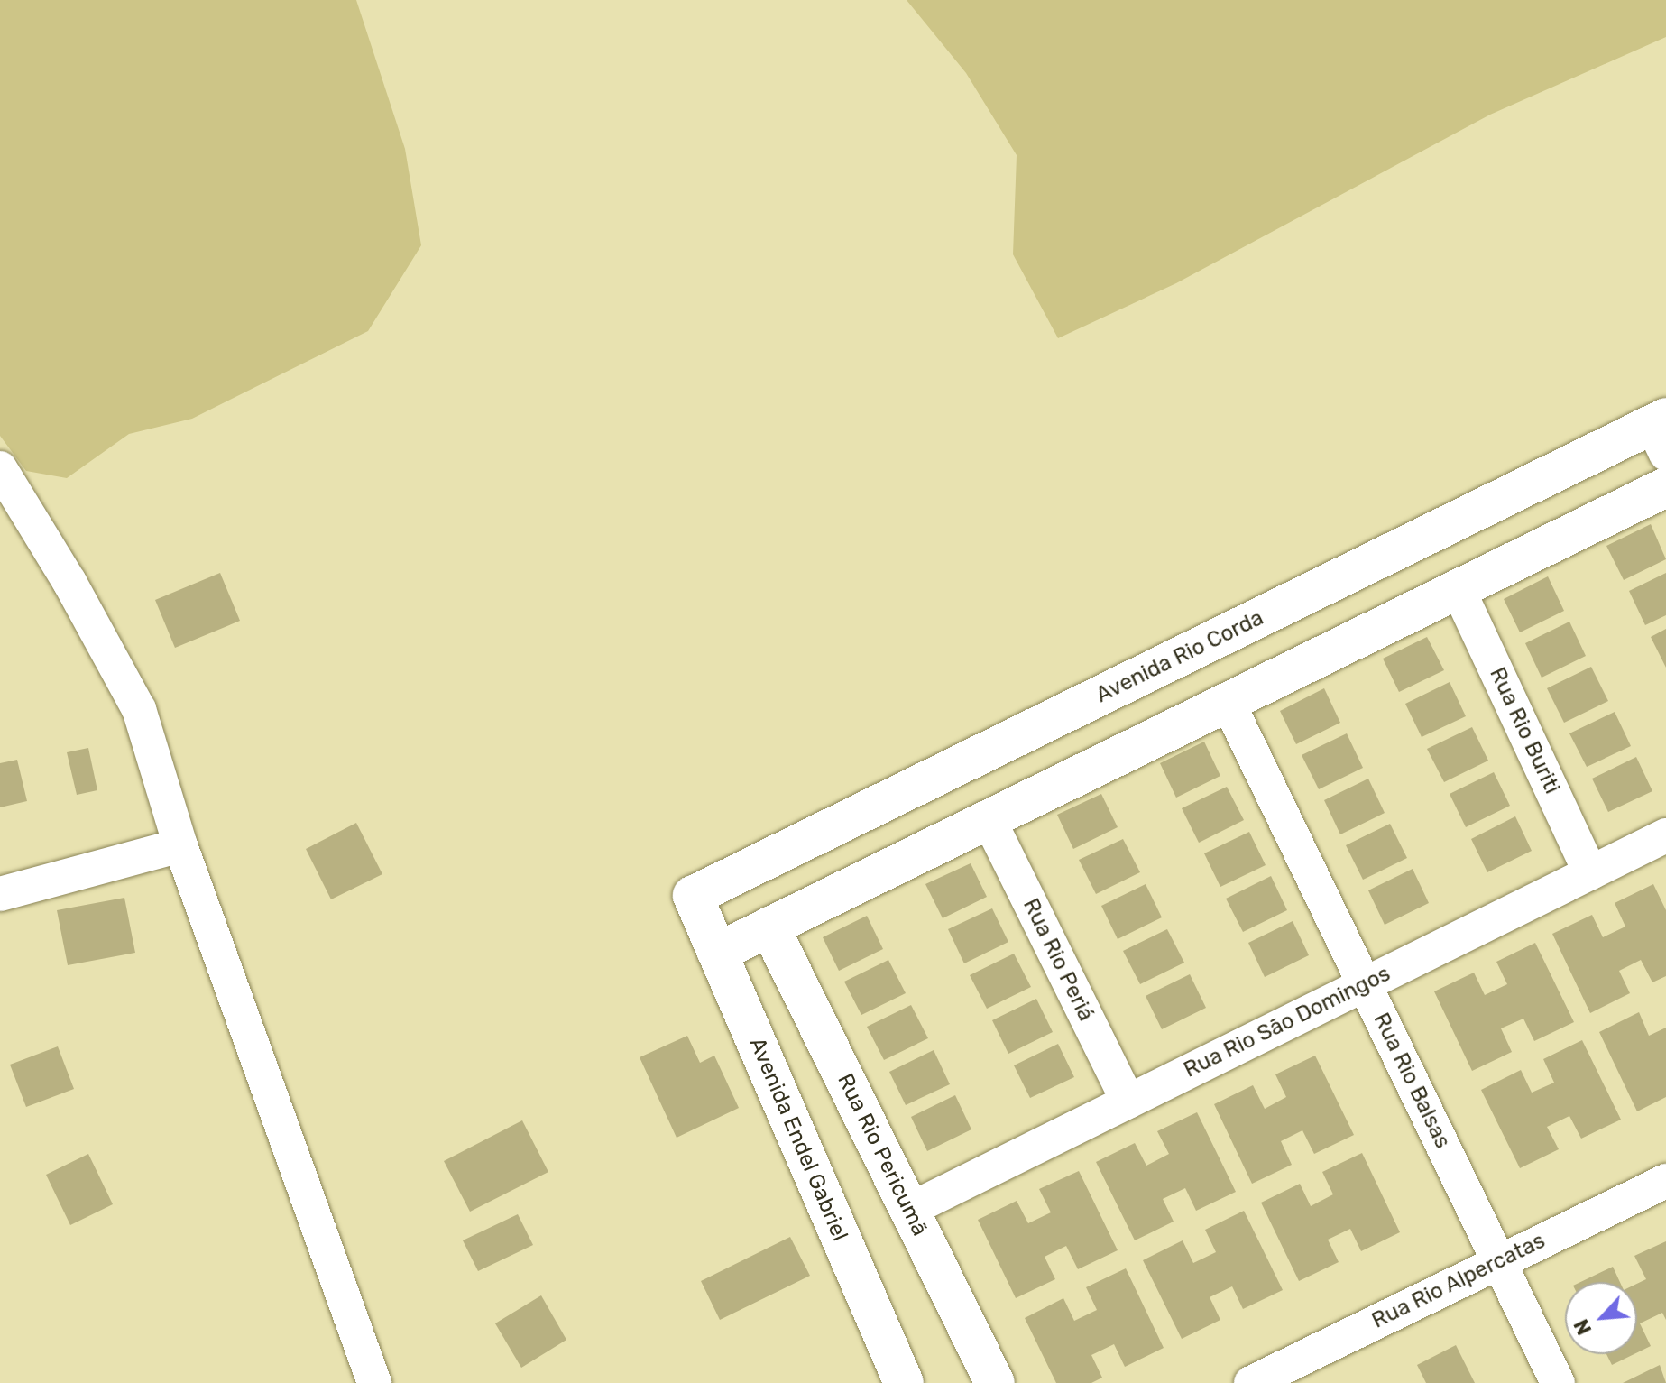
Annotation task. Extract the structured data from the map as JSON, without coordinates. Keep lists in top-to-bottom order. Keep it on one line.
{"streets":{"street":["Avenida Rio Corda","Rua Rio Buriti","Rua Rio Periá","Rua Rio São Domingos","Rua Rio Balsas","Avenida Endel Gabriel","Rua Rio Pericumã","Rua Rio Alpercatas"]},"crossings":[["Avenida Rio Corda","Avenida Endel Gabriel"],["Rua Rio Buriti","Rua Rio São Domingos"],["Rua Rio Periá","Rua Rio São Domingos"],["Rua Rio São Domingos","Rua Rio Balsas"],["Rua Rio São Domingos","Rua Rio Pericumã"],["Rua Rio Balsas","Rua Rio Alpercatas"]],"north":"bottom left"}
